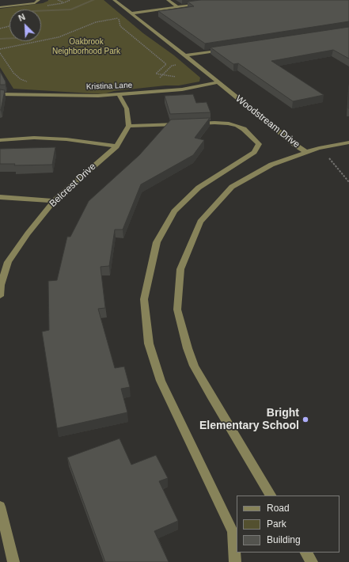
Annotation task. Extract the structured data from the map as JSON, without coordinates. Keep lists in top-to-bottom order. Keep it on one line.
{"streets":{"street":["Kristina Lane","Woodstream Drive","Belcrest Drive"]},"crossings":[["Kristina Lane","Woodstream Drive"]],"parks":["Oakbrook Neighborhood Park"],"places":["Bright Elementary School"],"legend":["Road","Park","Building"],"north":"top left"}
